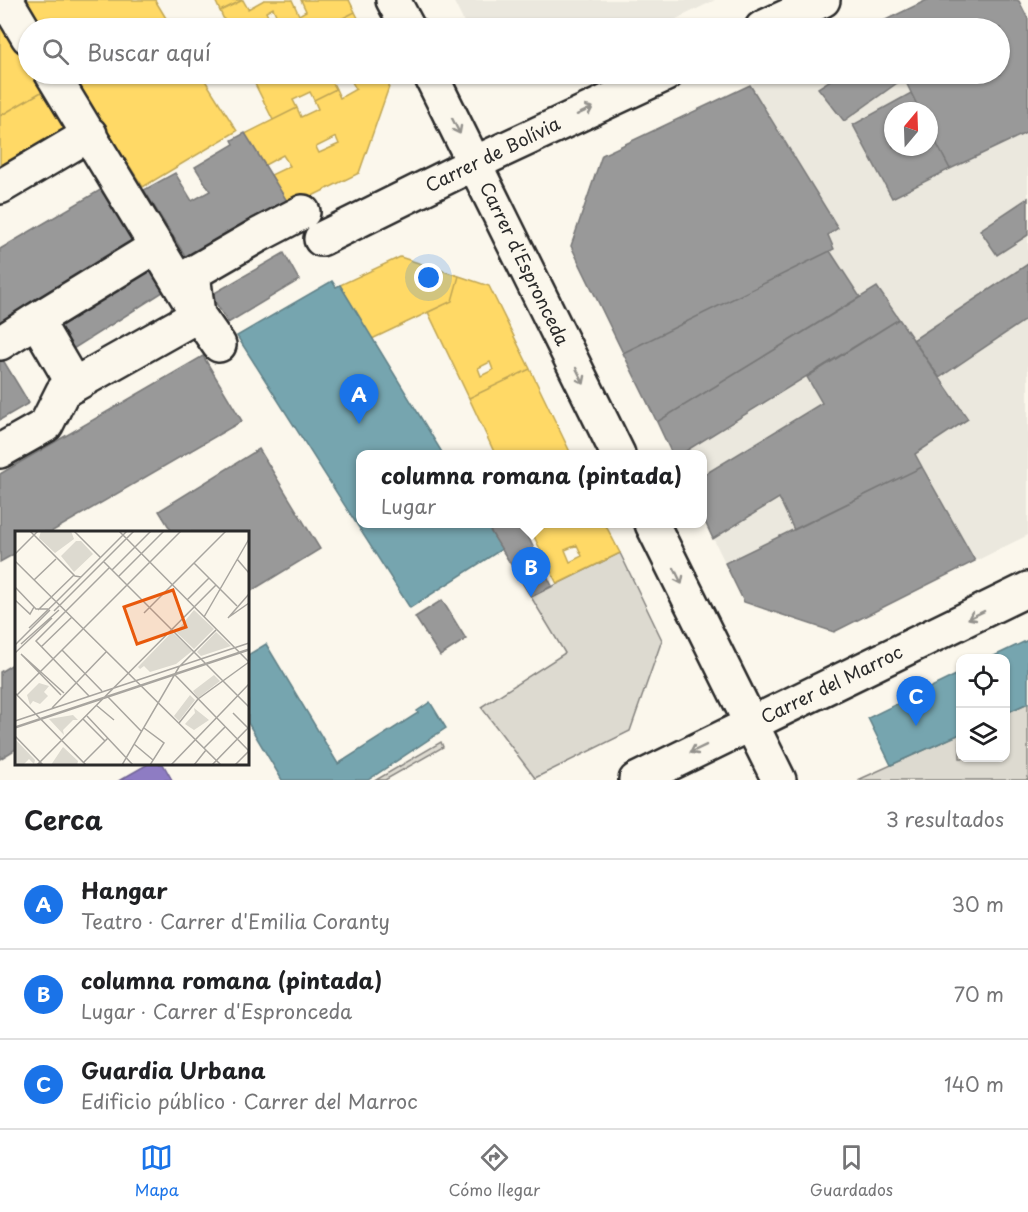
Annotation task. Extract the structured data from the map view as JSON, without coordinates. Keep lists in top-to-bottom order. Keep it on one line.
{"streets":{"street":["Carrer de Bolívia","Carrer d'Espronceda","Carrer del Marroc"]},"crossings":[["Carrer de Bolívia","Carrer d'Espronceda"]],"one_way":["Carrer de Bolívia","Carrer d'Espronceda","Carrer del Marroc"],"north":"top","page":{"search":"Buscar aquí","pins":["A","B","C"],"popup":["columna romana (pintada)","Lugar"],"heading":["Cerca","3 resultados"],"list":[{"mark":"A","name":"Hangar","note":"Teatro · Carrer d'Emilia Coranty","value":"30 m"},{"mark":"B","name":"columna romana (pintada)","note":"Lugar · Carrer d'Espronceda","value":"70 m"},{"mark":"C","name":"Guardia Urbana","note":"Edificio público · Carrer del Marroc","value":"140 m"}],"nav":["Mapa","Cómo llegar","Guardados"]}}
